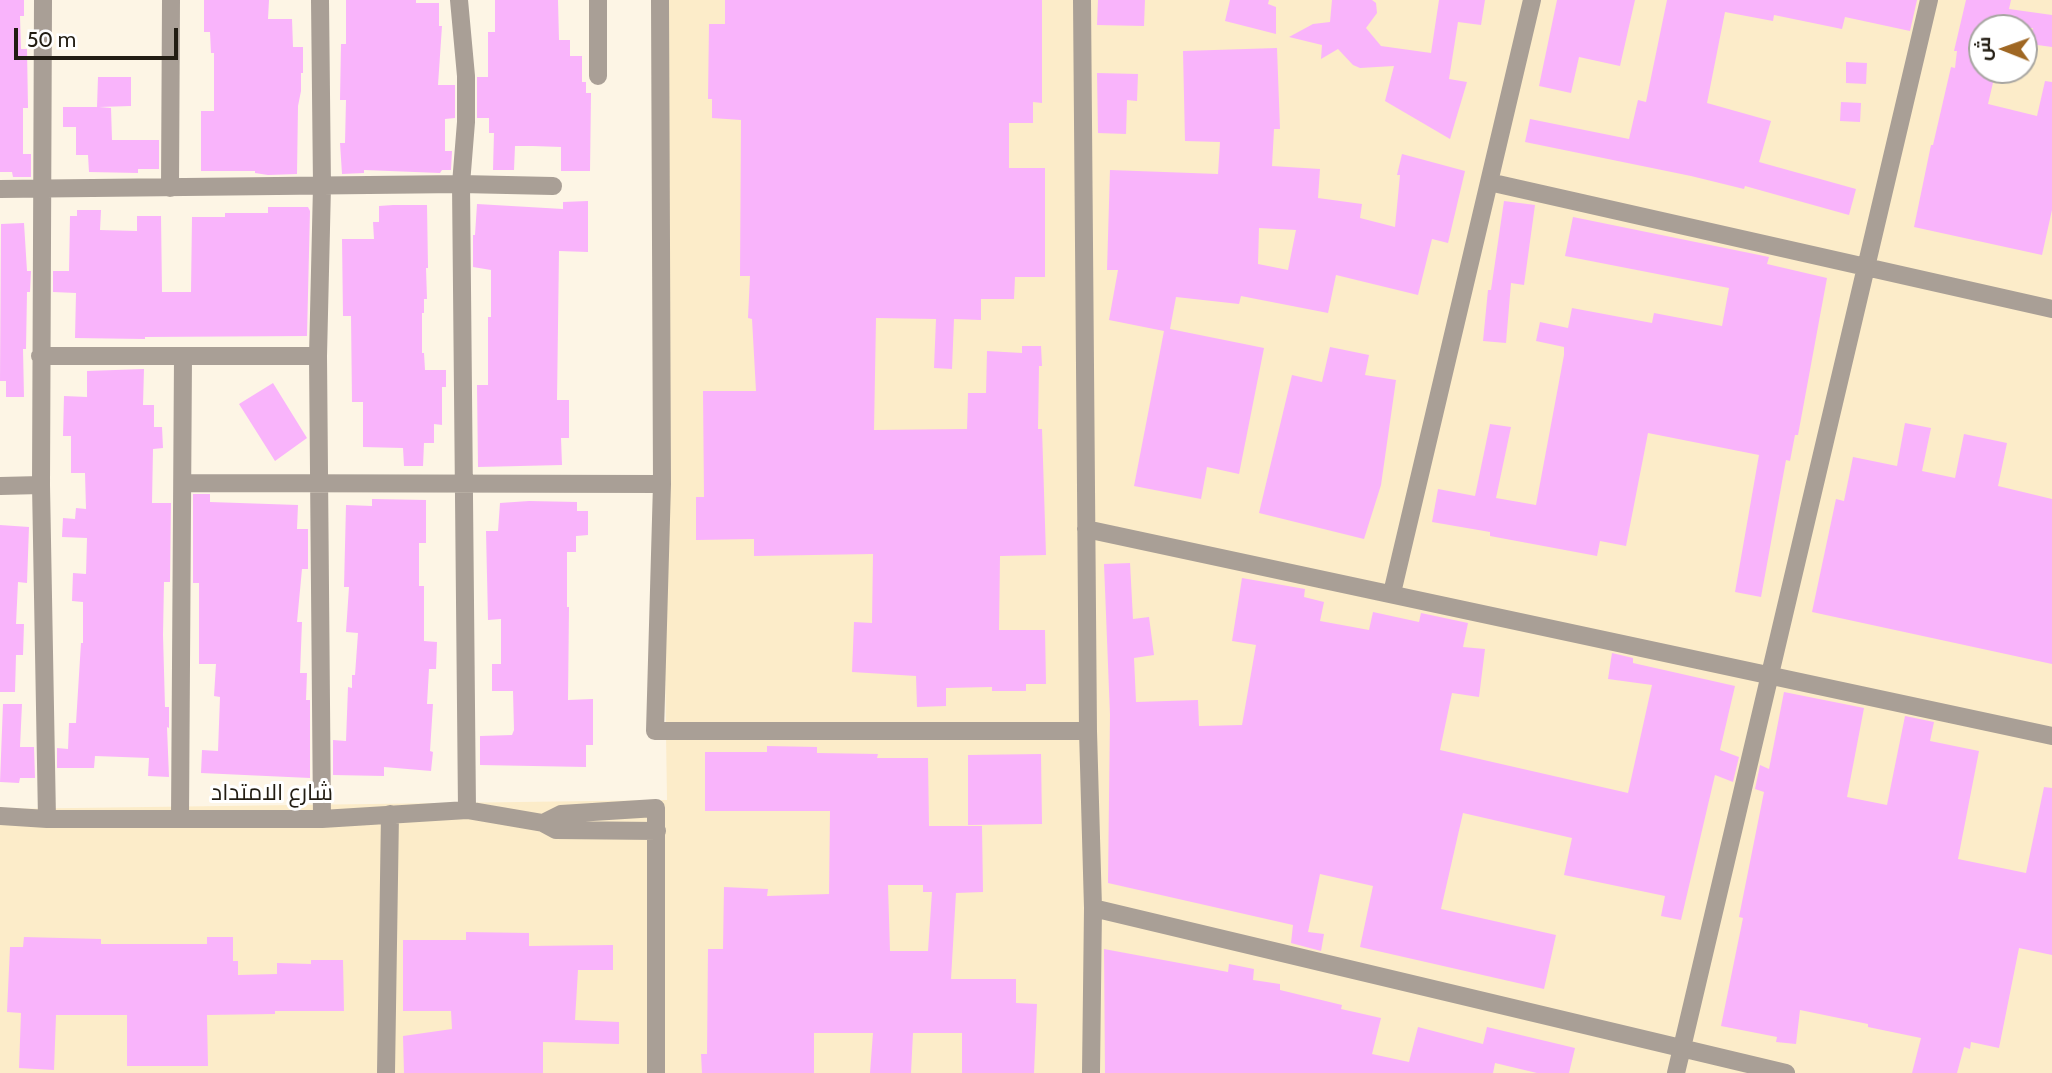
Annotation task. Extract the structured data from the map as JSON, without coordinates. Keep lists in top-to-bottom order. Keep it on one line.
{"streets":{"street":["شارع الامتداد"]},"scale_bar":"50 m","north":"left"}
